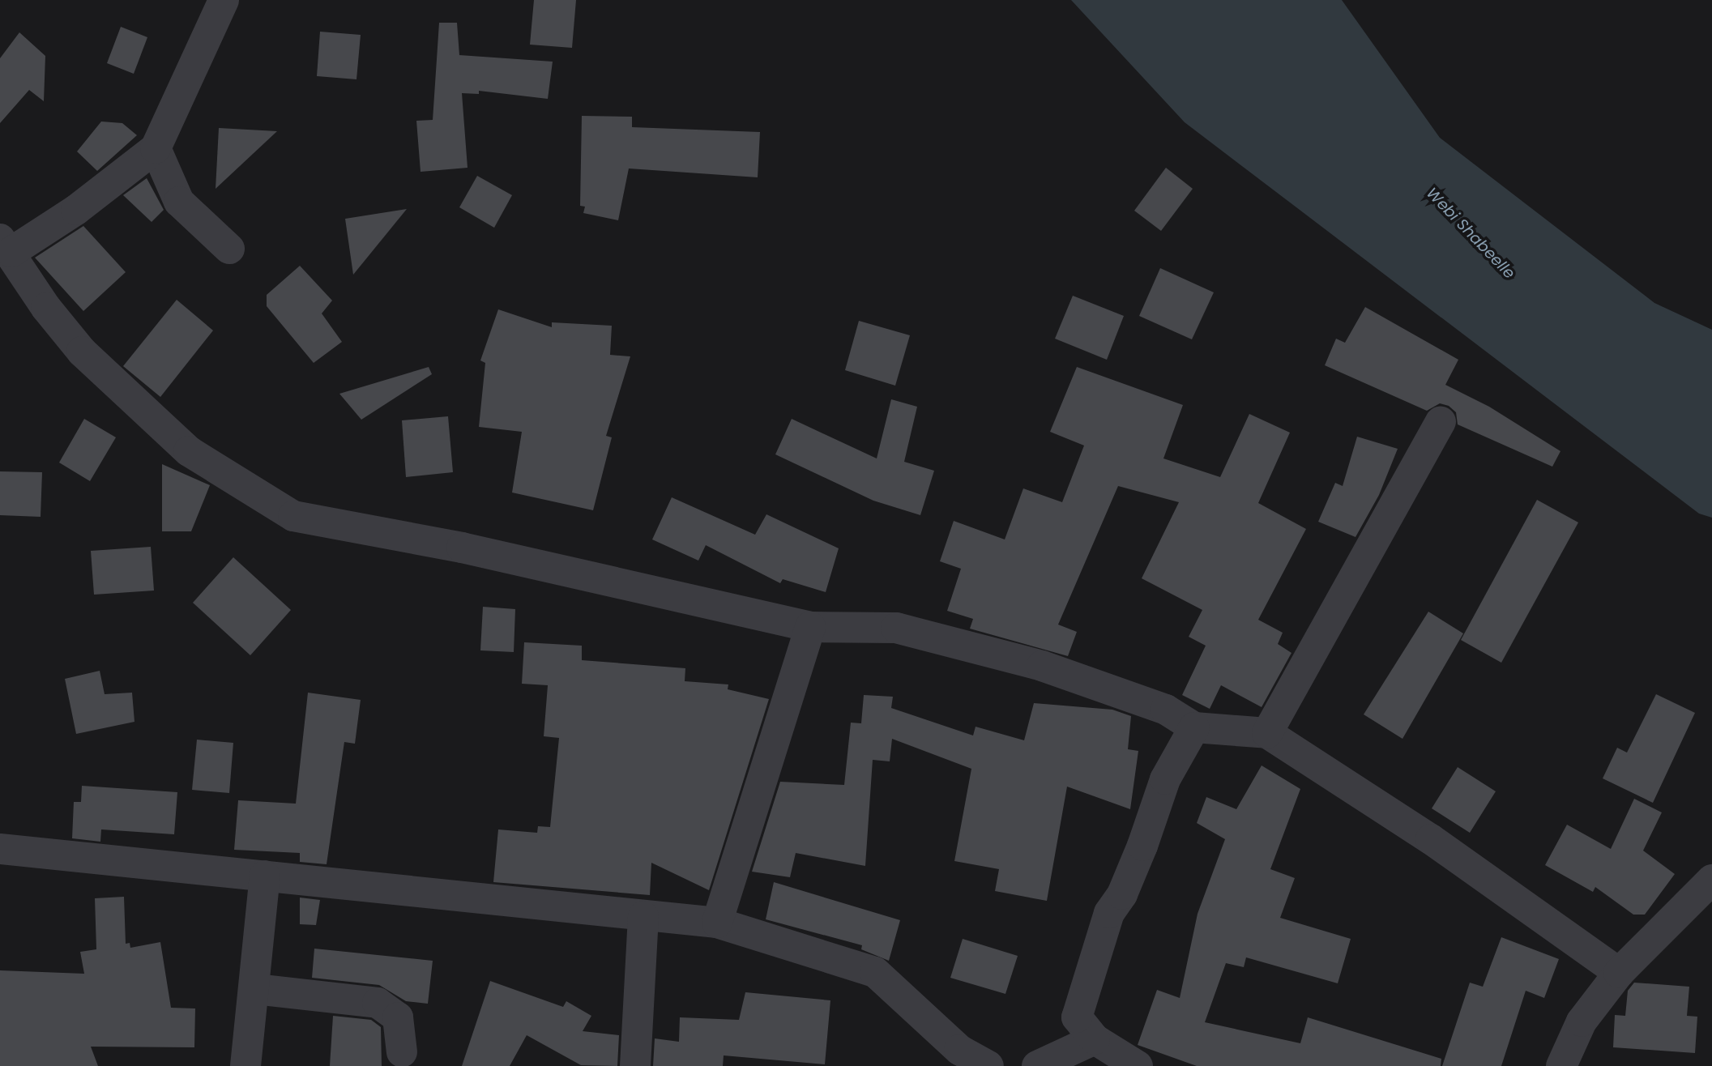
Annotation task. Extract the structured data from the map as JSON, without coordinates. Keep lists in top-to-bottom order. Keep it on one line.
{"water":["Webi Shabeelle"]}
